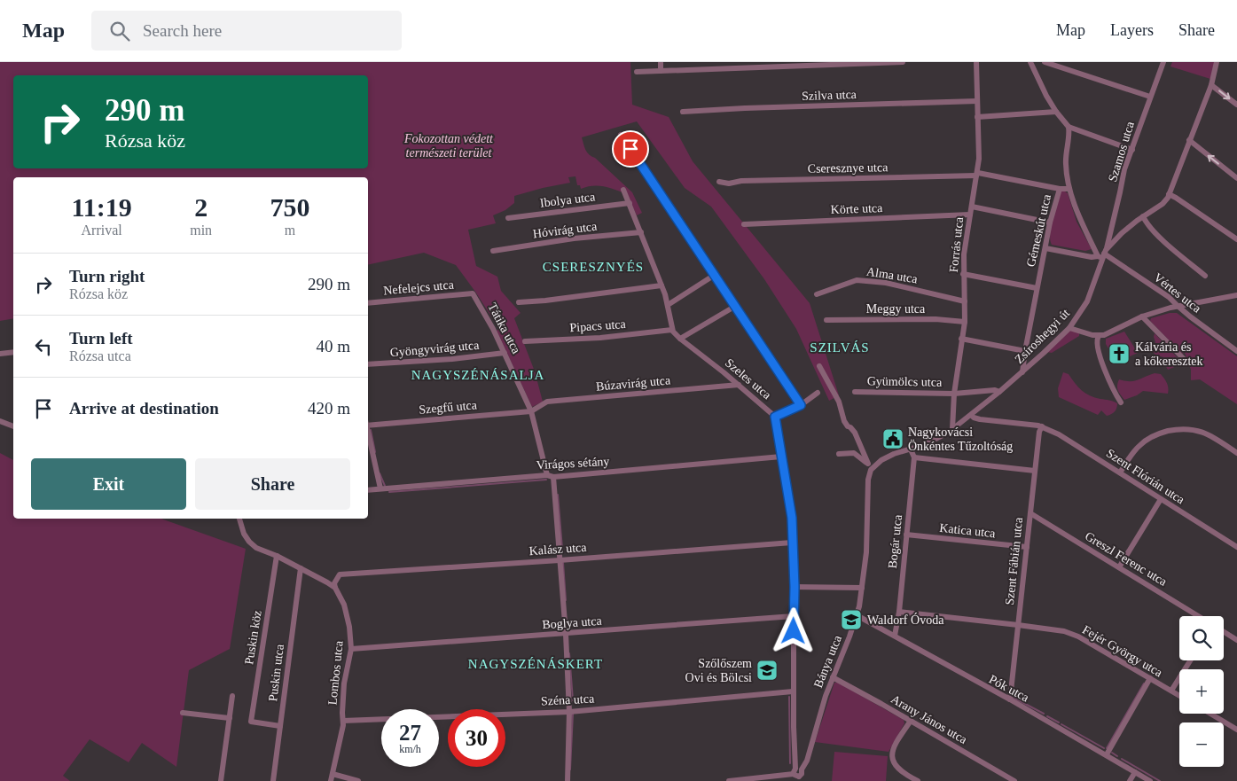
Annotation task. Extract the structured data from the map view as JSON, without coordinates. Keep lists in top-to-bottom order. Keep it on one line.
{"streets":{"street":["Szilva utca","Szamos utca","Cseresznye utca","Ibolya utca","Körte utca","Hóvirág utca","Gémeskút utca","Forrás utca","Alma utca","Nefelejcs utca","Vértes utca","Meggy utca","Pipacs utca","Tátika utca","Zsíroshegyi út","Gyöngyvirág utca","Szeles utca","Gyümölcs utca","Búzavirág utca","Szegfű utca","Virágos sétány","Szent Flórián utca","Katica utca","Bogár utca","Kalász utca","Greszl Ferenc utca","Szent Fábián utca","Boglya utca","Puskin köz","Fejér György utca","Bánya utca","Puskin utca","Lombos utca","Pók utca","Széna utca","Arany János utca"]},"crossings":[["Szilva utca","Forrás utca"],["Szamos utca","Vértes utca"],["Szamos utca","Zsíroshegyi út"],["Cseresznye utca","Gémeskút utca"],["Cseresznye utca","Forrás utca"],["Körte utca","Forrás utca"],["Gémeskút utca","Zsíroshegyi út"],["Forrás utca","Alma utca"],["Forrás utca","Meggy utca"],["Forrás utca","Zsíroshegyi út"],["Forrás utca","Gyümölcs utca"],["Nefelejcs utca","Tátika utca"],["Vértes utca","Zsíroshegyi út"],["Pipacs utca","Szeles utca"],["Tátika utca","Gyöngyvirág utca"],["Tátika utca","Búzavirág utca"],["Tátika utca","Szegfű utca"],["Tátika utca","Virágos sétány"],["Tátika utca","Kalász utca"],["Tátika utca","Boglya utca"],["Tátika utca","Széna utca"],["Zsíroshegyi út","Gyümölcs utca"],["Zsíroshegyi út","Szent Flórián utca"],["Zsíroshegyi út","Bogár utca"],["Zsíroshegyi út","Bánya utca"],["Szeles utca","Búzavirág utca"],["Szeles utca","Virágos sétány"],["Szeles utca","Kalász utca"],["Szeles utca","Boglya utca"],["Szeles utca","Bánya utca"],["Szeles utca","Széna utca"],["Búzavirág utca","Szegfű utca"],["Szent Flórián utca","Szent Fábián utca"],["Katica utca","Bogár utca"],["Katica utca","Szent Fábián utca"],["Bogár utca","Fejér György utca"],["Bogár utca","Pók utca"],["Kalász utca","Lombos utca"],["Greszl Ferenc utca","Szent Fábián utca"],["Szent Fábián utca","Fejér György utca"],["Szent Fábián utca","Pók utca"],["Boglya utca","Lombos utca"],["Puskin köz","Puskin utca"],["Bánya utca","Pók utca"],["Bánya utca","Arany János utca"],["Lombos utca","Széna utca"]],"districts":["CSERESZNYÉS","SZILVÁS","NAGYSZÉNÁSALJA","NAGYSZÉNÁSKERT"],"parks":["Fokozottan védett természeti terület"],"places":{"church":["Kálvária és a kőkeresztek"],"public building":["Nagykovácsi Önkéntes Tűzoltóság"],"school or university":["Waldorf Óvoda","Szőlőszem Ovi és Bölcsi"]},"page":{"header":"Map","search":"Search here","nav":["Map","Layers","Share"],"turn":["290 m","Rózsa köz"],"eta":["11:19","Arrival","2","min","750","m"],"list":[{"name":"Turn right","note":"Rózsa köz","value":"290 m"},{"name":"Turn left","note":"Rózsa utca","value":"40 m"},{"name":"Arrive at destination","value":"420 m"}],"buttons":["Exit","Share"],"map_buttons":["+","−"],"speed":"27 km/h","limit":"30"}}
